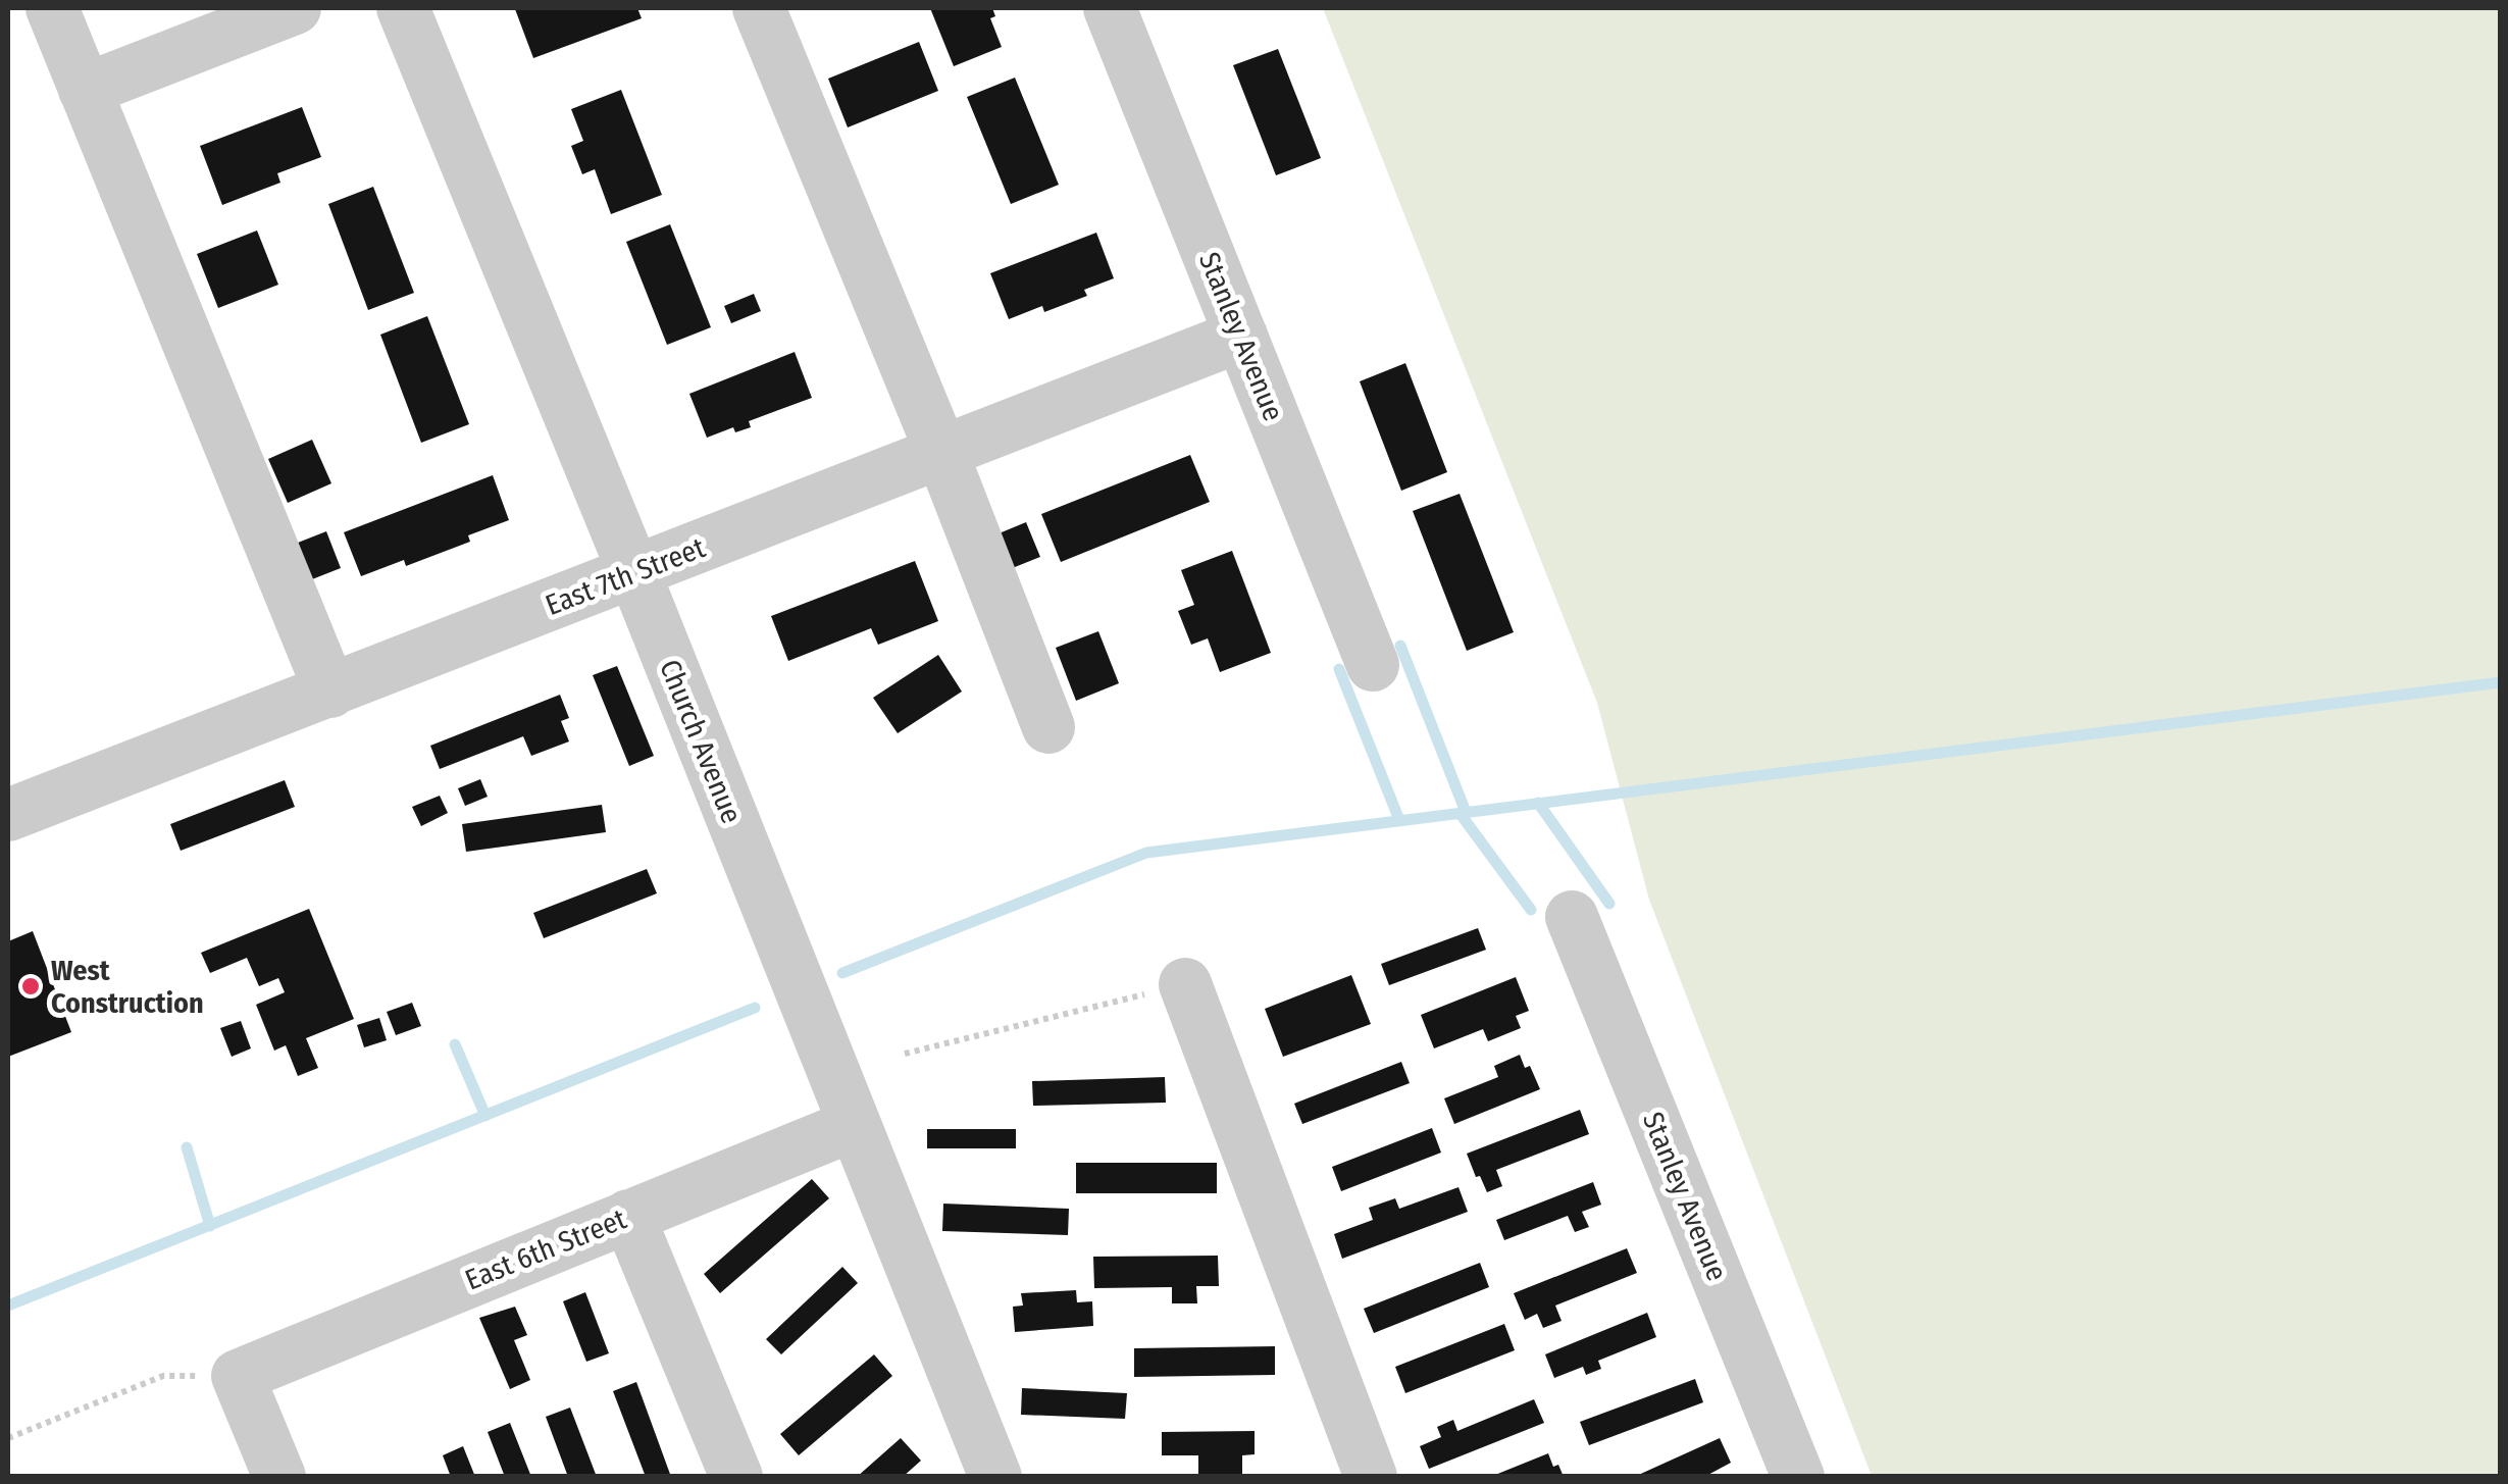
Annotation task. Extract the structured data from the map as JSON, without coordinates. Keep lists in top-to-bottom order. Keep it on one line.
{"streets":{"street":["Stanley Avenue","East 7th Street","Church Avenue","East 6th Street"]},"crossings":[["Stanley Avenue","East 7th Street"],["East 7th Street","Church Avenue"],["Church Avenue","East 6th Street"]],"places":["West Construction"]}
